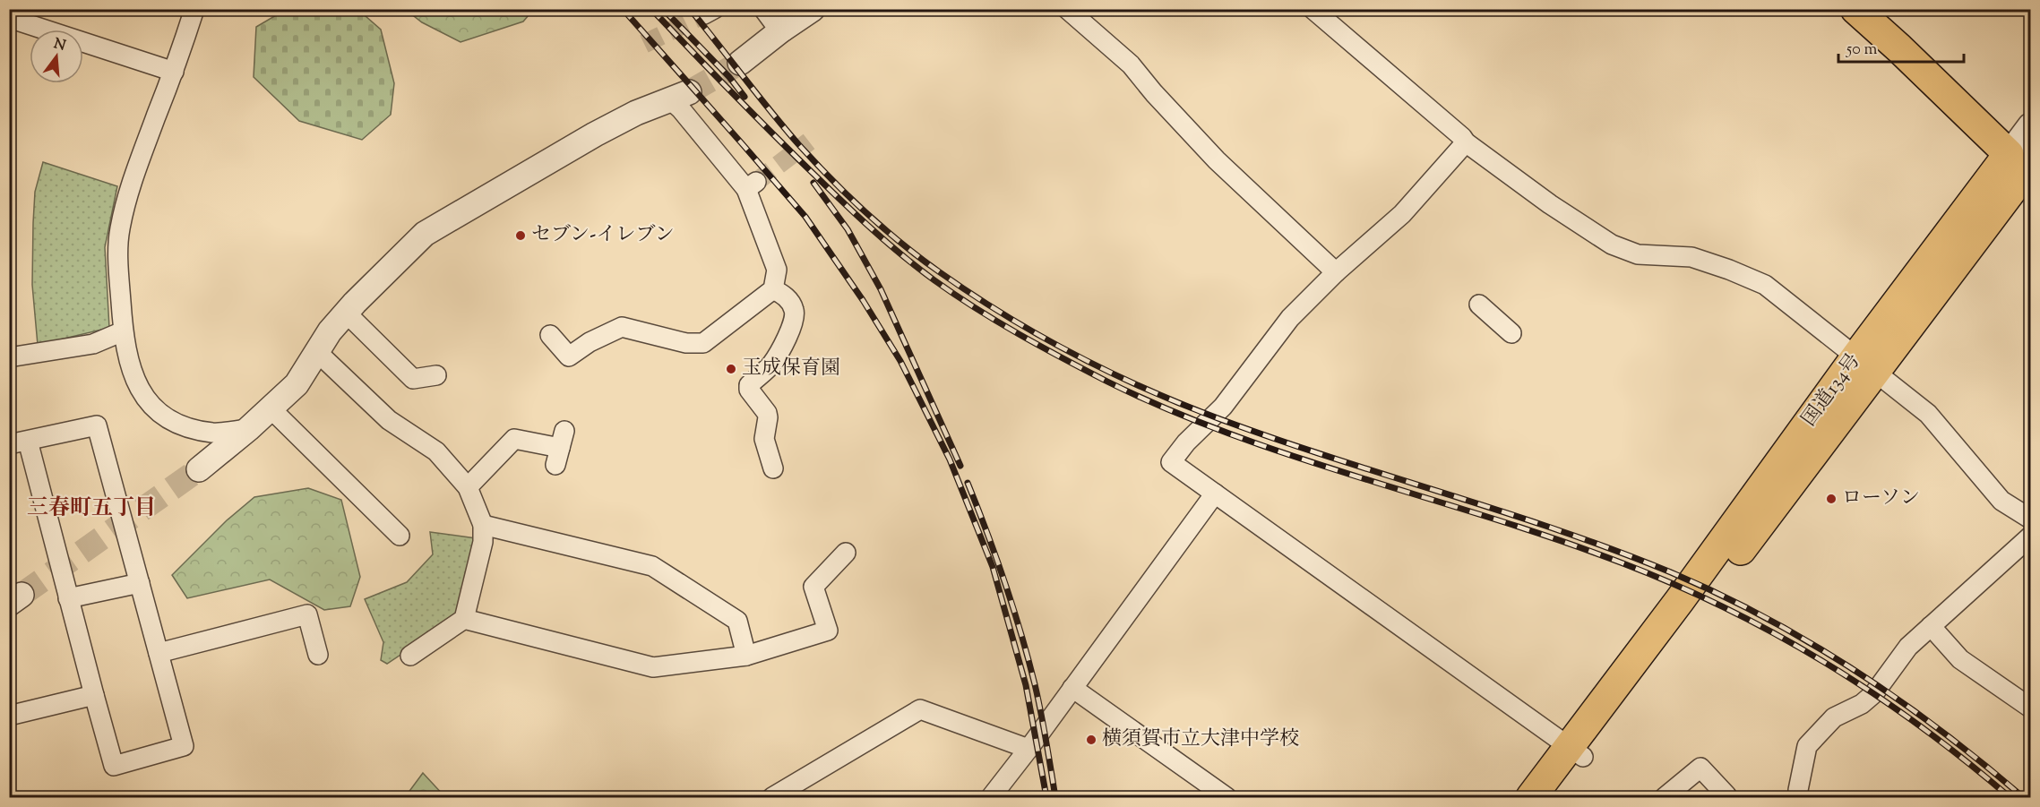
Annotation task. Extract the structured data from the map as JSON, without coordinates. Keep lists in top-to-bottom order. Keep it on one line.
{"streets":{"highway":["国道134号"]},"districts":["三春町五丁目"],"places":["セブン-イレブン","玉成保育園","ローソン","横須賀市立大津中学校"],"scale_bar":"50 m","north":"top"}
